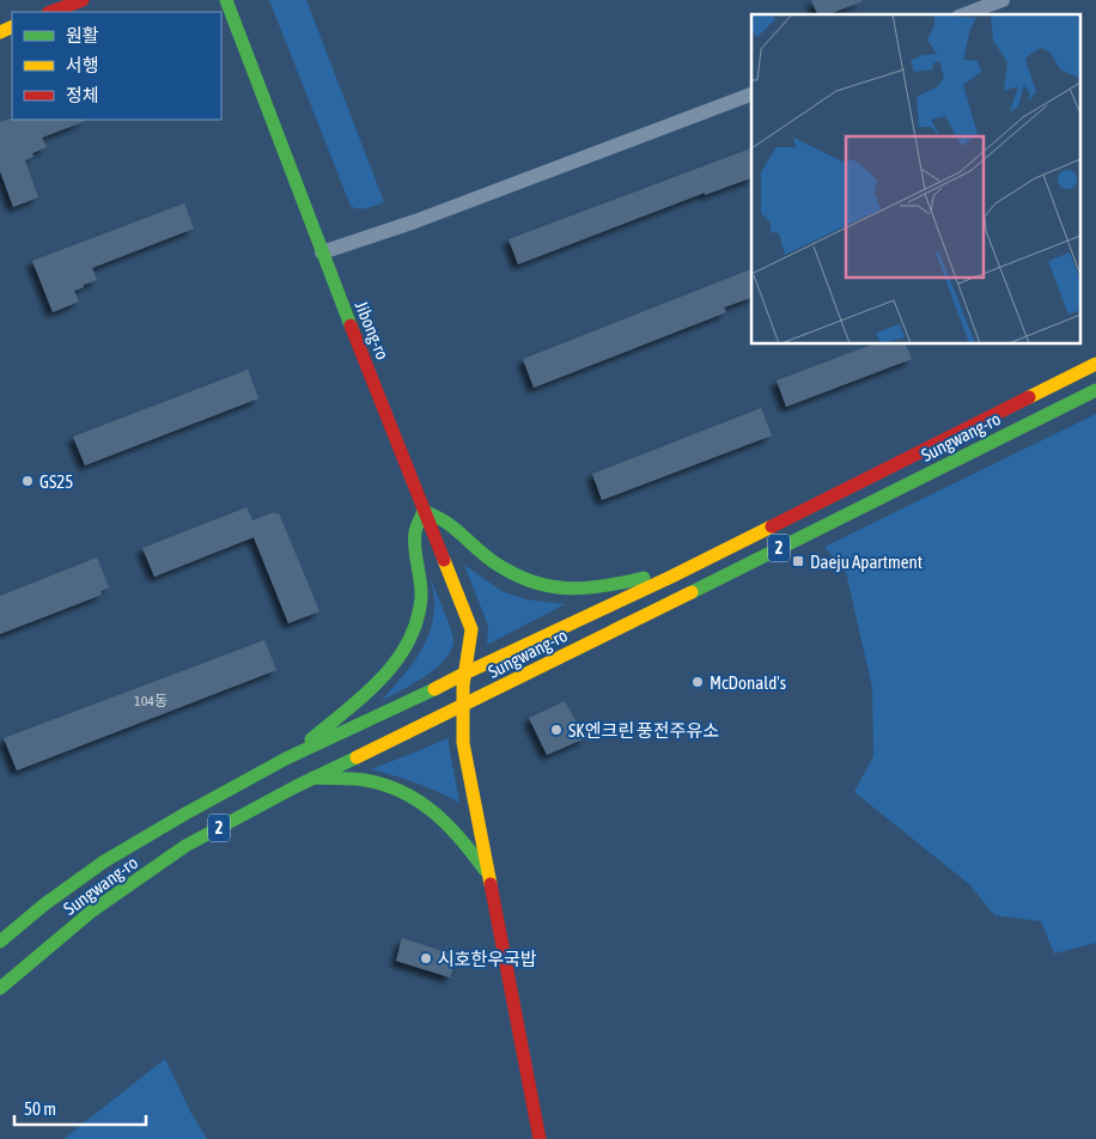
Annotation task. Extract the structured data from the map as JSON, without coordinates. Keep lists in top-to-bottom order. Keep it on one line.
{"streets":{"main road":["Jibong-ro","Sungwang-ro","2"]},"crossings":[["Jibong-ro","Sungwang-ro"]],"places":{"other":["GS25","McDonald's","SK엔크린 풍전주유소","시호한우국밥"],"transit":["Daeju Apartment"]},"house_numbers":["104동"],"legend":["원활","서행","정체"],"scale_bar":"50 m"}
